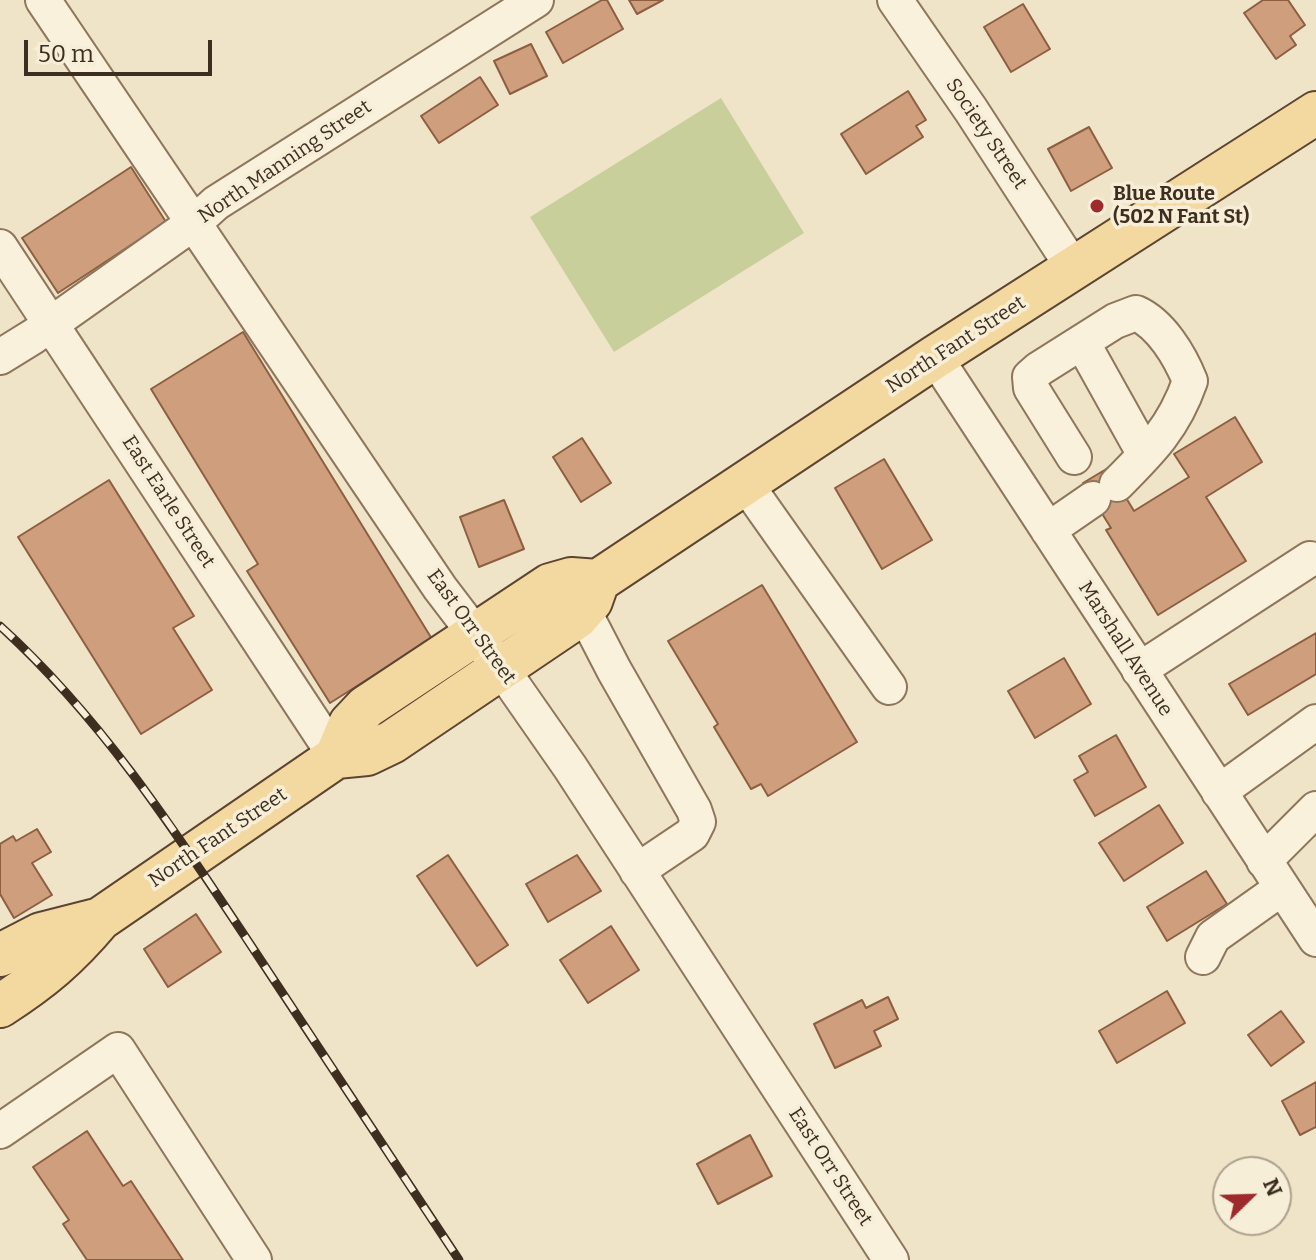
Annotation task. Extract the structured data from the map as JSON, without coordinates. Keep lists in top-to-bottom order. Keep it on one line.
{"streets":{"main road":["North Fant Street"],"street":["Society Street","North Manning Street","East Earle Street","East Orr Street","Marshall Avenue"]},"crossings":[["Society Street","North Fant Street"],["North Manning Street","East Earle Street"],["North Manning Street","East Orr Street"],["North Fant Street","East Earle Street"],["North Fant Street","East Orr Street"],["North Fant Street","Marshall Avenue"]],"places":["Blue Route (502 N Fant St)"],"scale_bar":"50 m","north":"top right"}
